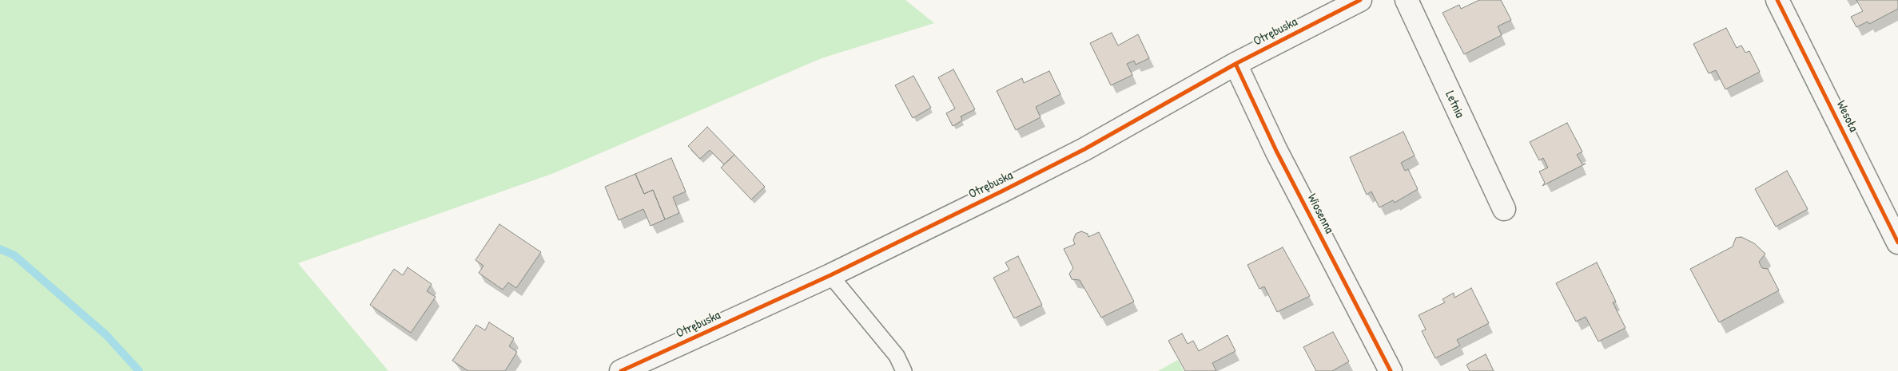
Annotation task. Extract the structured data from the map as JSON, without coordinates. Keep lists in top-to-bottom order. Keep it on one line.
{"streets":{"street":["Otrębuska","Letnia","Wesoła","Wiosenna"]},"crossings":[["Otrębuska","Wiosenna"]]}
